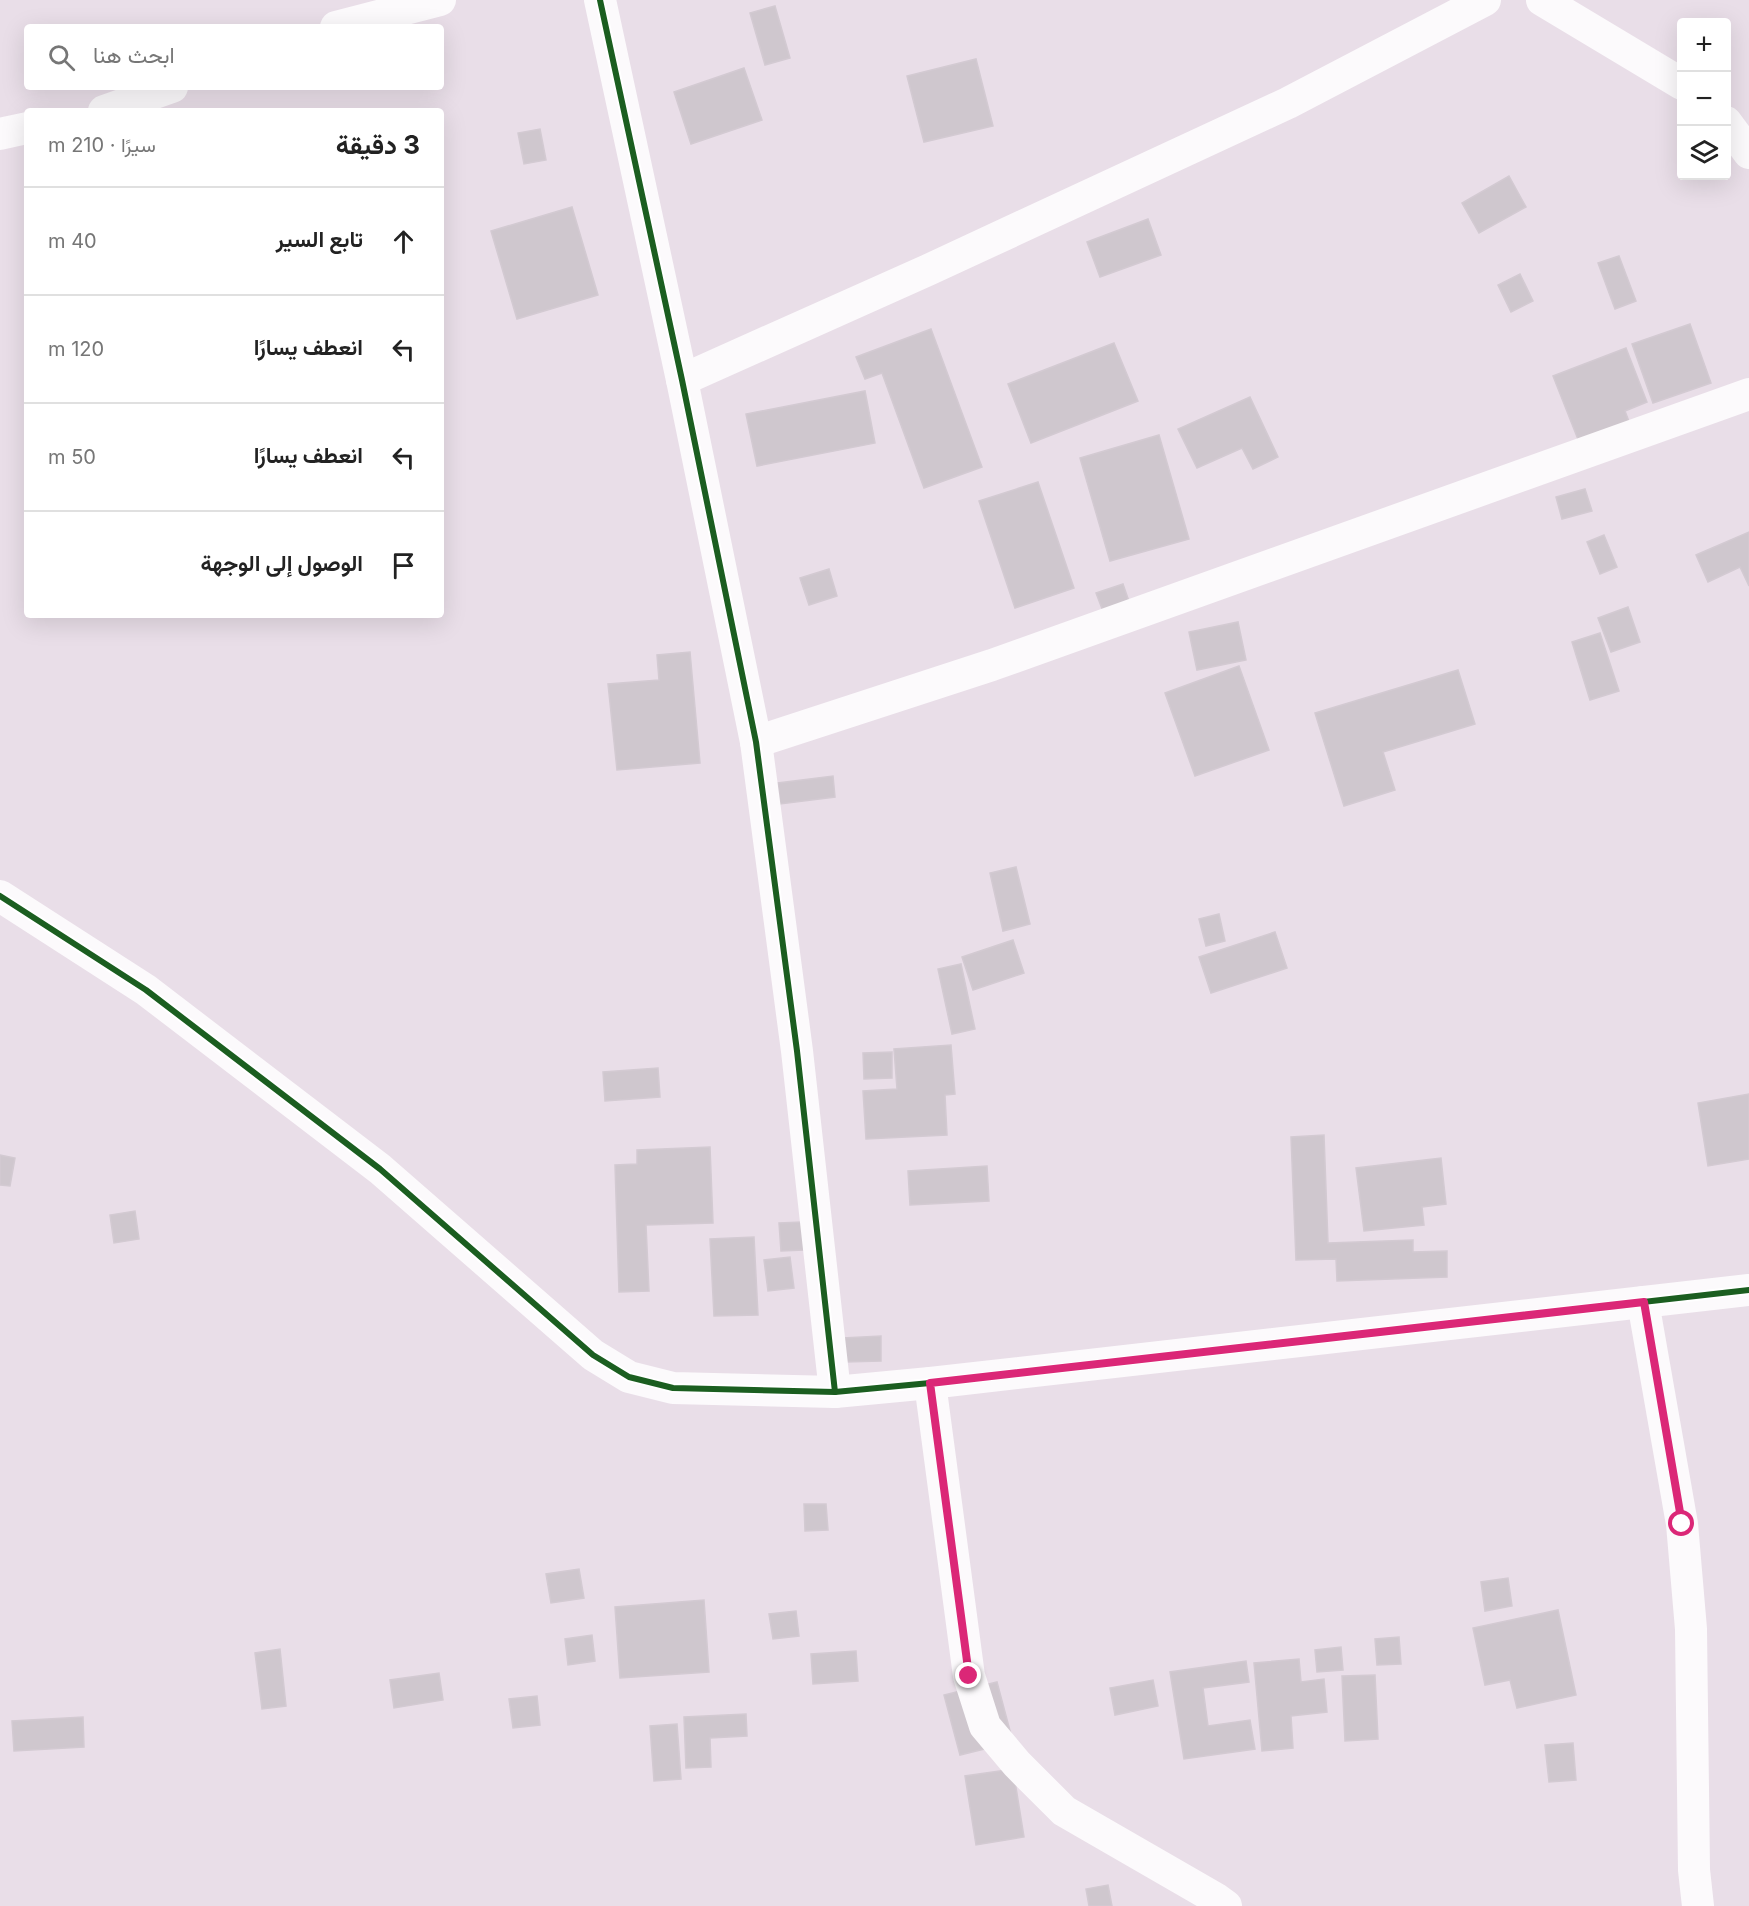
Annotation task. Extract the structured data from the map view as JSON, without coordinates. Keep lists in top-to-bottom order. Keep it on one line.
{"page":{"map_buttons":["+","−"],"search":"ابحث هنا","heading":["3 دقيقة","سيرًا · 210 m"],"list":[["تابع السير","40 m"],["انعطف يسارًا","120 m"],["انعطف يسارًا","50 m"],"الوصول إلى الوجهة"]}}
